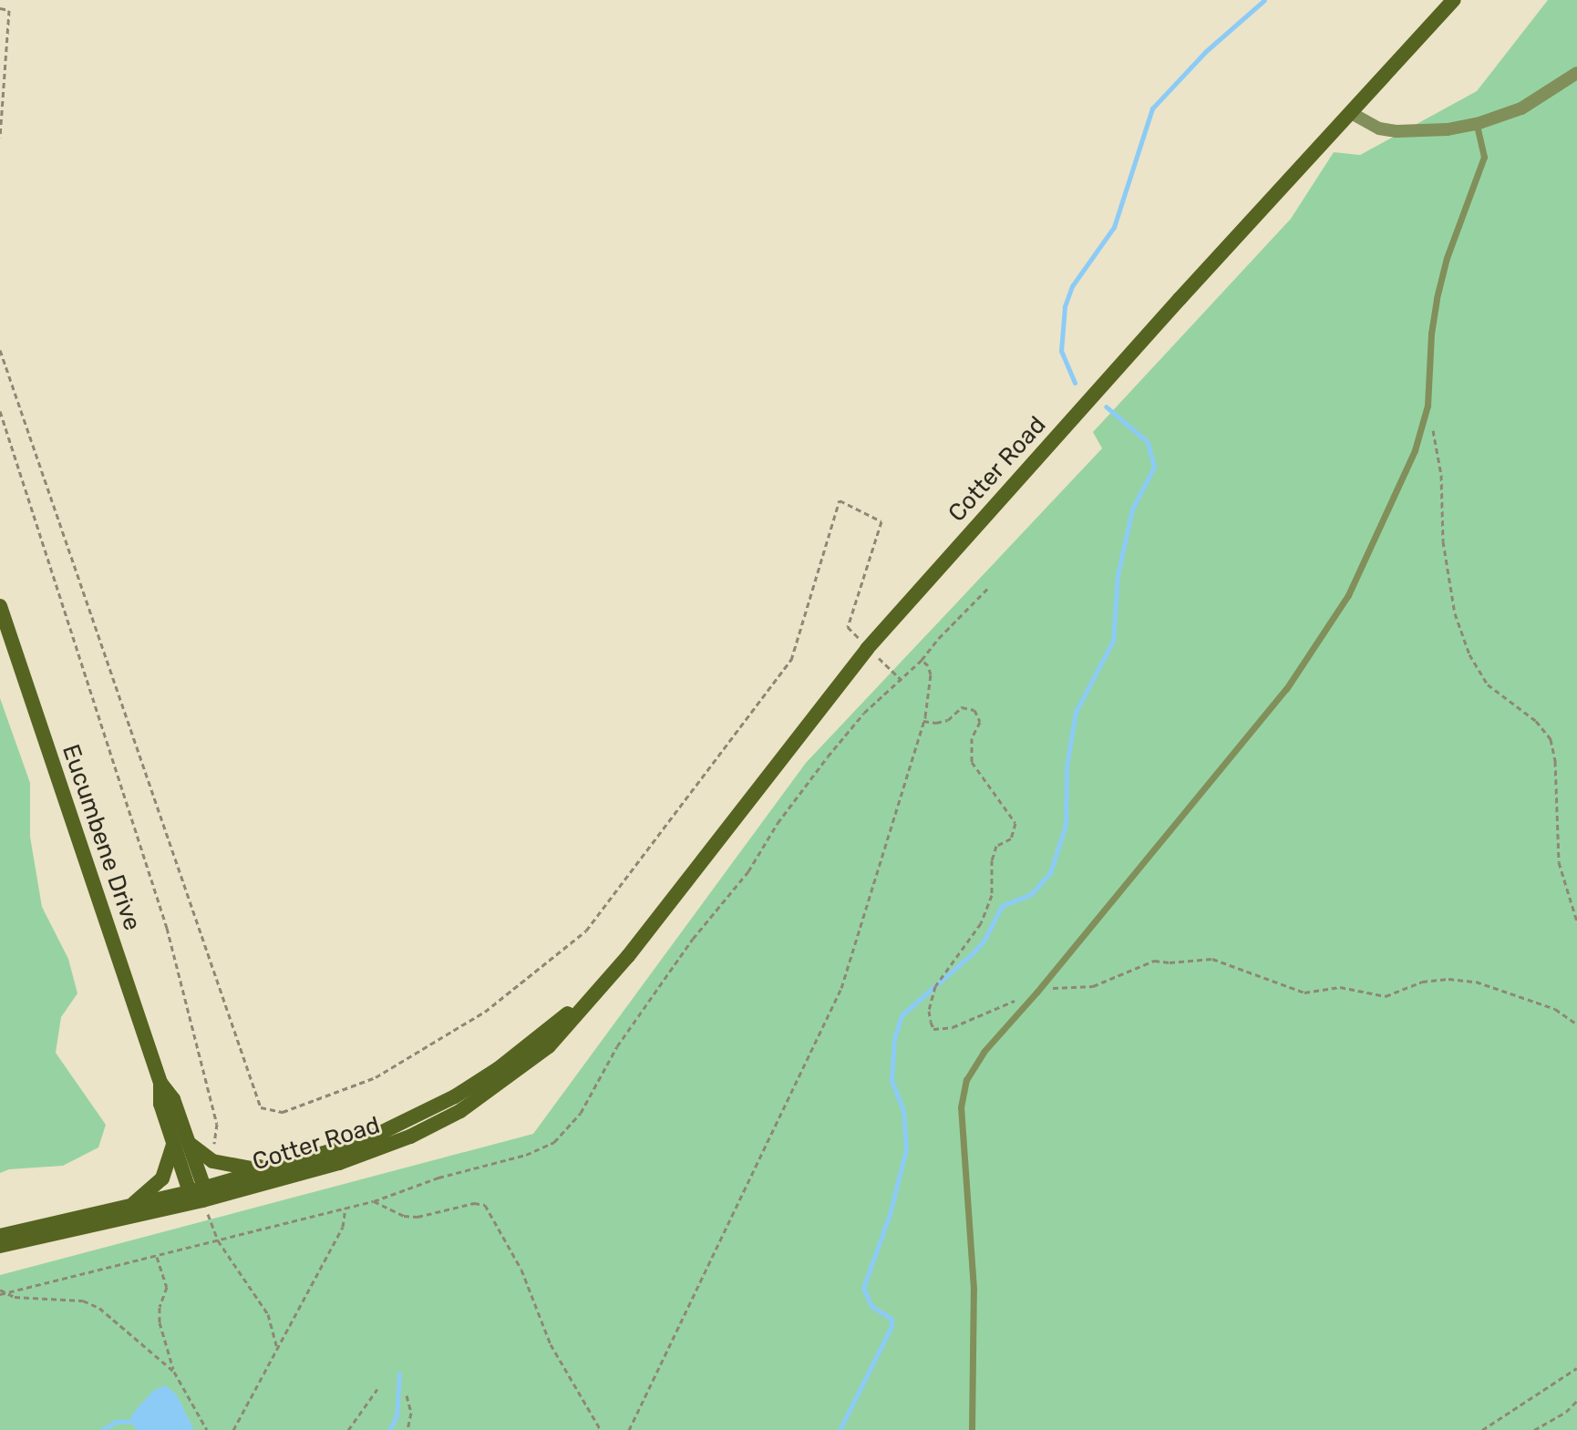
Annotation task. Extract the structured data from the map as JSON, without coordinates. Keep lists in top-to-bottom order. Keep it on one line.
{"streets":{"main road":["Cotter Road","Eucumbene Drive"]},"crossings":[["Cotter Road","Eucumbene Drive"]]}
